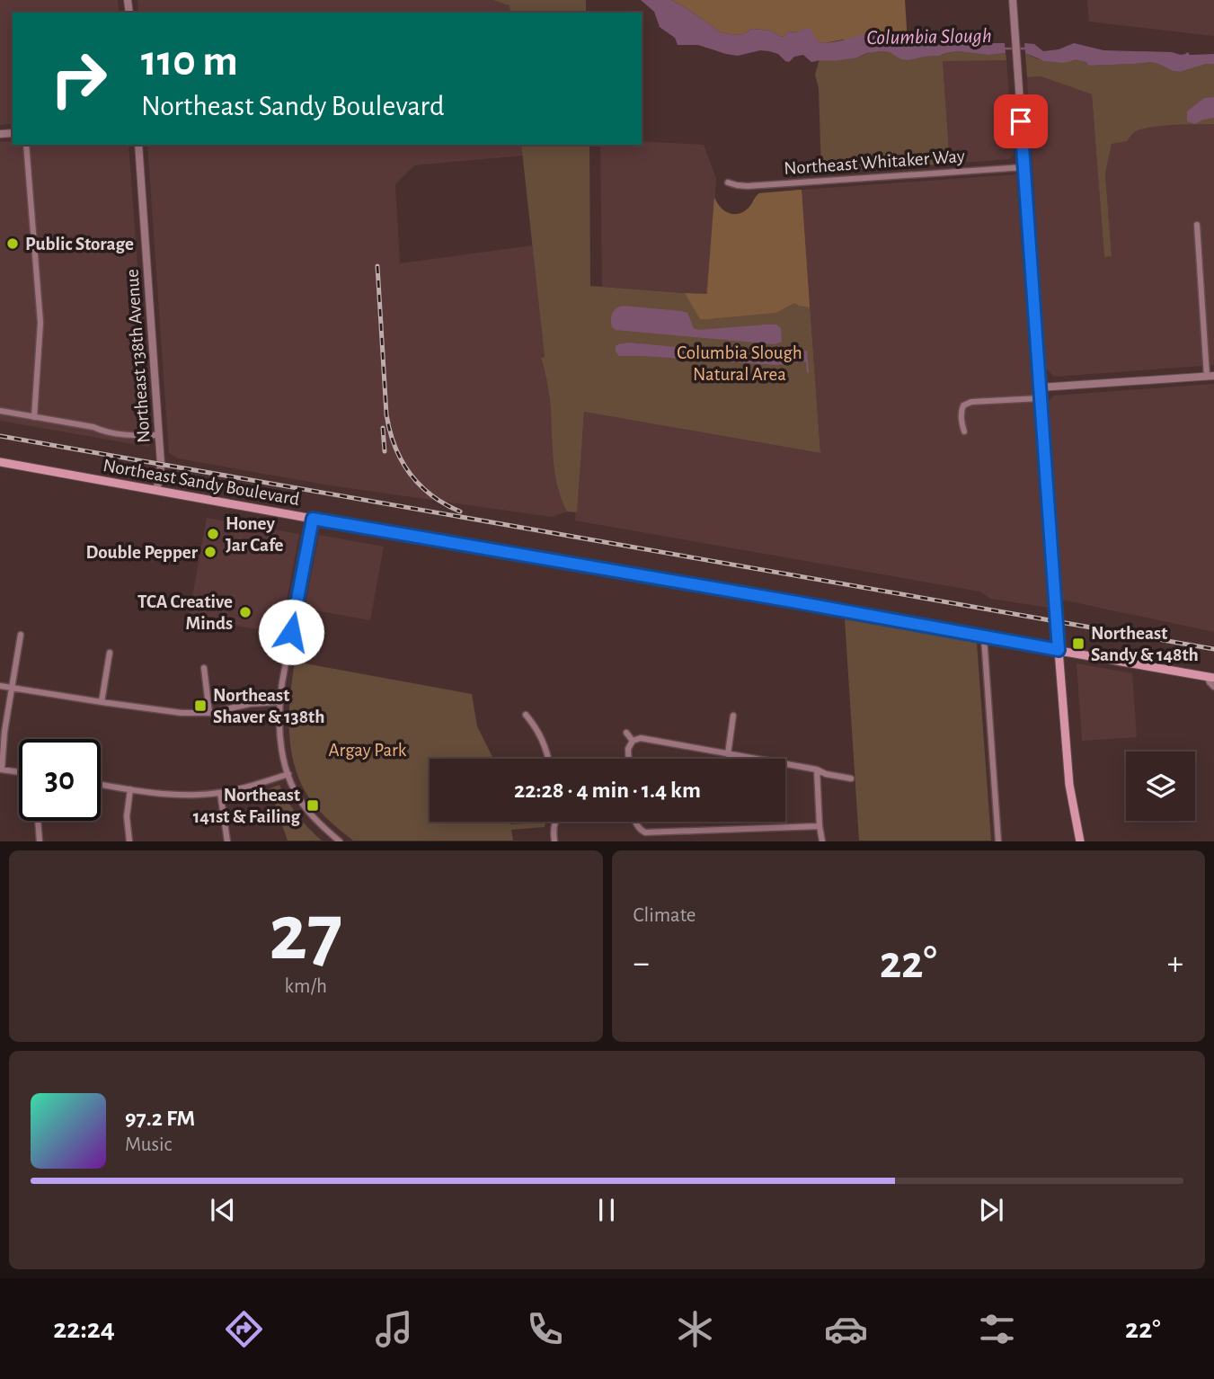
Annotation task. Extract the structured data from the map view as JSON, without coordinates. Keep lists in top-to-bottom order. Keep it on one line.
{"streets":{"main road":["Northeast Sandy Boulevard"],"street":["Northeast Whitaker Way","Northeast 138th Avenue"]},"crossings":[["Northeast 138th Avenue","Northeast Sandy Boulevard"]],"water":["Columbia Slough"],"parks":["Columbia Slough Natural Area","Argay Park"],"places":{"other":["Public Storage","Honey Jar Cafe","Double Pepper","TCA Creative Minds"],"transit":["Northeast Sandy & 148th","Northeast Shaver & 138th","Northeast 141st & Failing"]},"page":{"turn":["110 m","Northeast Sandy Boulevard"],"limit":"30","trip":"22:28 · 4 min · 1.4 km","tile":[["27","km/h"],"Climate"],"heat":["−","22°","+"],"song":["97.2 FM","Music"],"tabs":["22:24","22°"]}}
